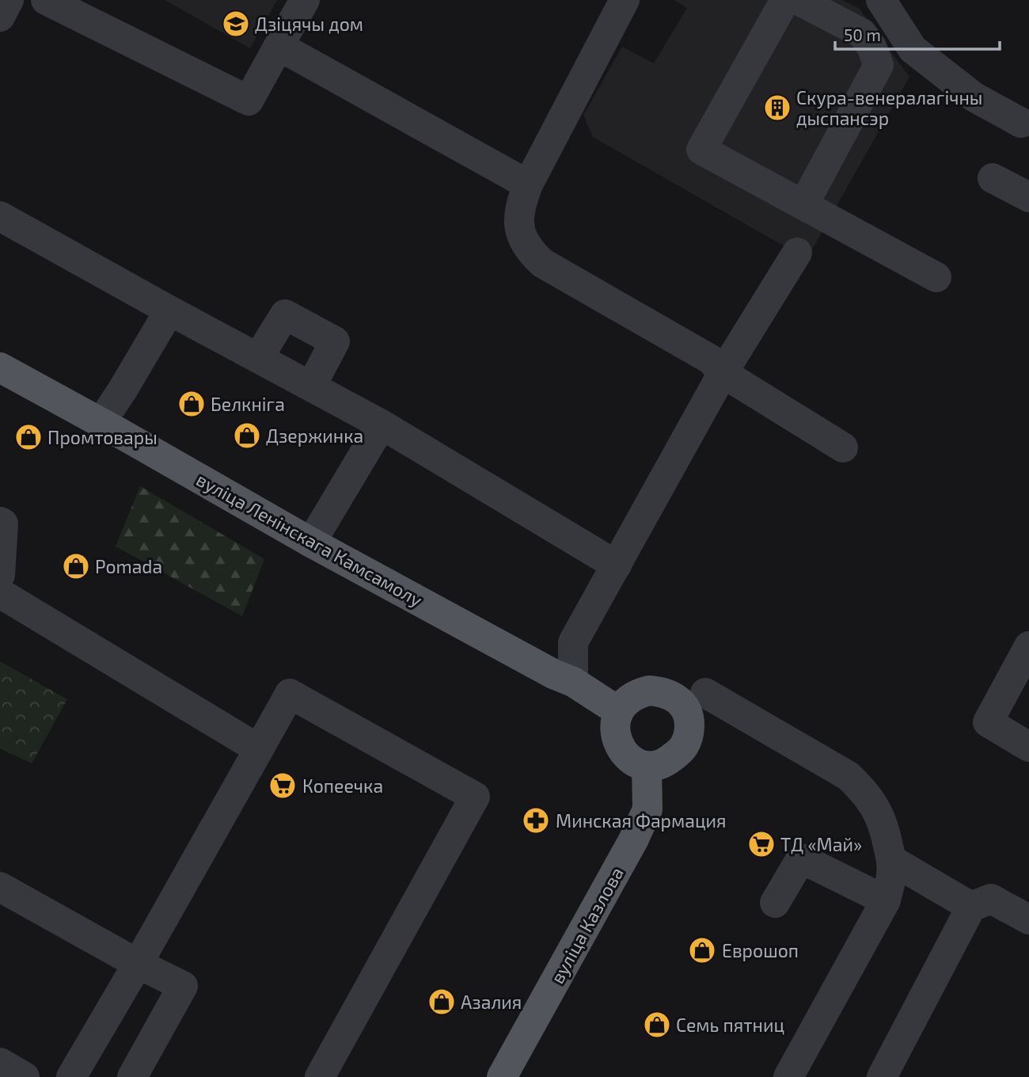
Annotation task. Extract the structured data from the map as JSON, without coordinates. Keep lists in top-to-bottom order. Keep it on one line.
{"streets":{"main road":["вуліца Ленінскага Камсамолу","вуліца Казлова"]},"crossings":[["вуліца Ленінскага Камсамолу","вуліца Казлова"]],"places":{"school or university":["Дзіцячы дом"],"building":["Скура-венералагічны дыспансэр"],"shop":["Белкніга","Дзержинка","Промтовары","Pomada","Еврошоп","Азалия","Семь пятниц"],"supermarket":["Копеечка","ТД «Май»"],"pharmacy":["Минская Фармация"]},"scale_bar":"50 m"}
